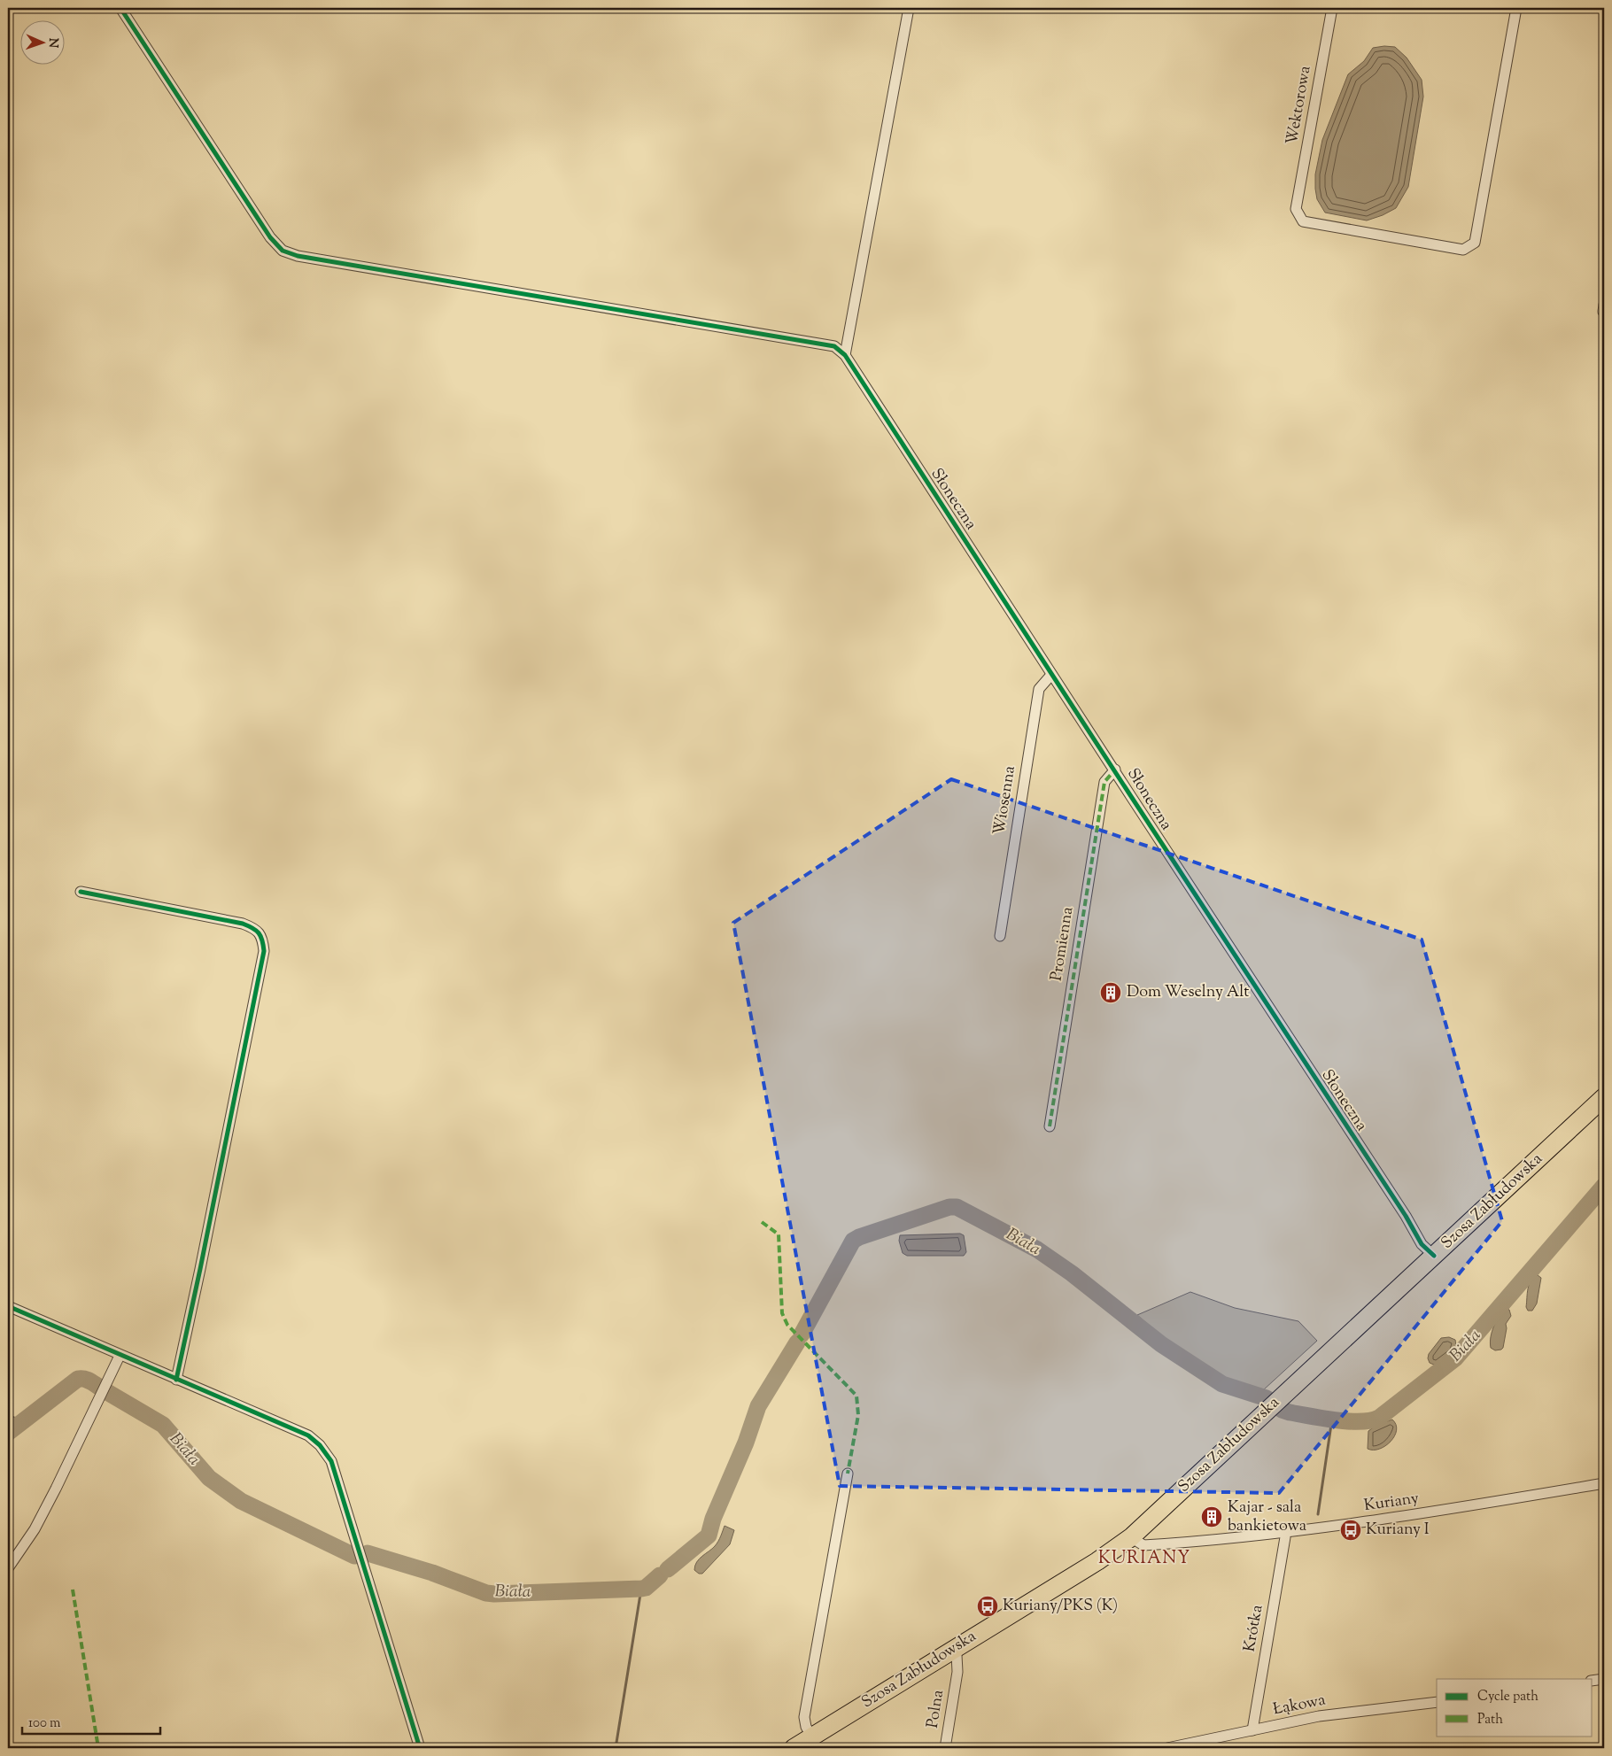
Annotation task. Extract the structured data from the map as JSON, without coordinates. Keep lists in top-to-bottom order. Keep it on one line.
{"streets":{"highway":["Szosa Zabłudowska"],"street":["Wektorowa","Słoneczna","Wiosenna","Promienna","Kuriany","Krótka","Łąkowa","Polna"]},"crossings":[["Słoneczna","Wiosenna"],["Słoneczna","Promienna"],["Słoneczna","Szosa Zabłudowska"],["Szosa Zabłudowska","Kuriany"],["Szosa Zabłudowska","Polna"],["Kuriany","Krótka"],["Krótka","Łąkowa"]],"districts":["KURIANY"],"water":["Biała"],"places":{"building":["Dom Weselny Alt","Kajar - sala bankietowa"],"bus stop":["Kuriany I","Kuriany/PKS (K)"]},"legend":["Cycle path","Path"],"scale_bar":"100 m","north":"right"}
